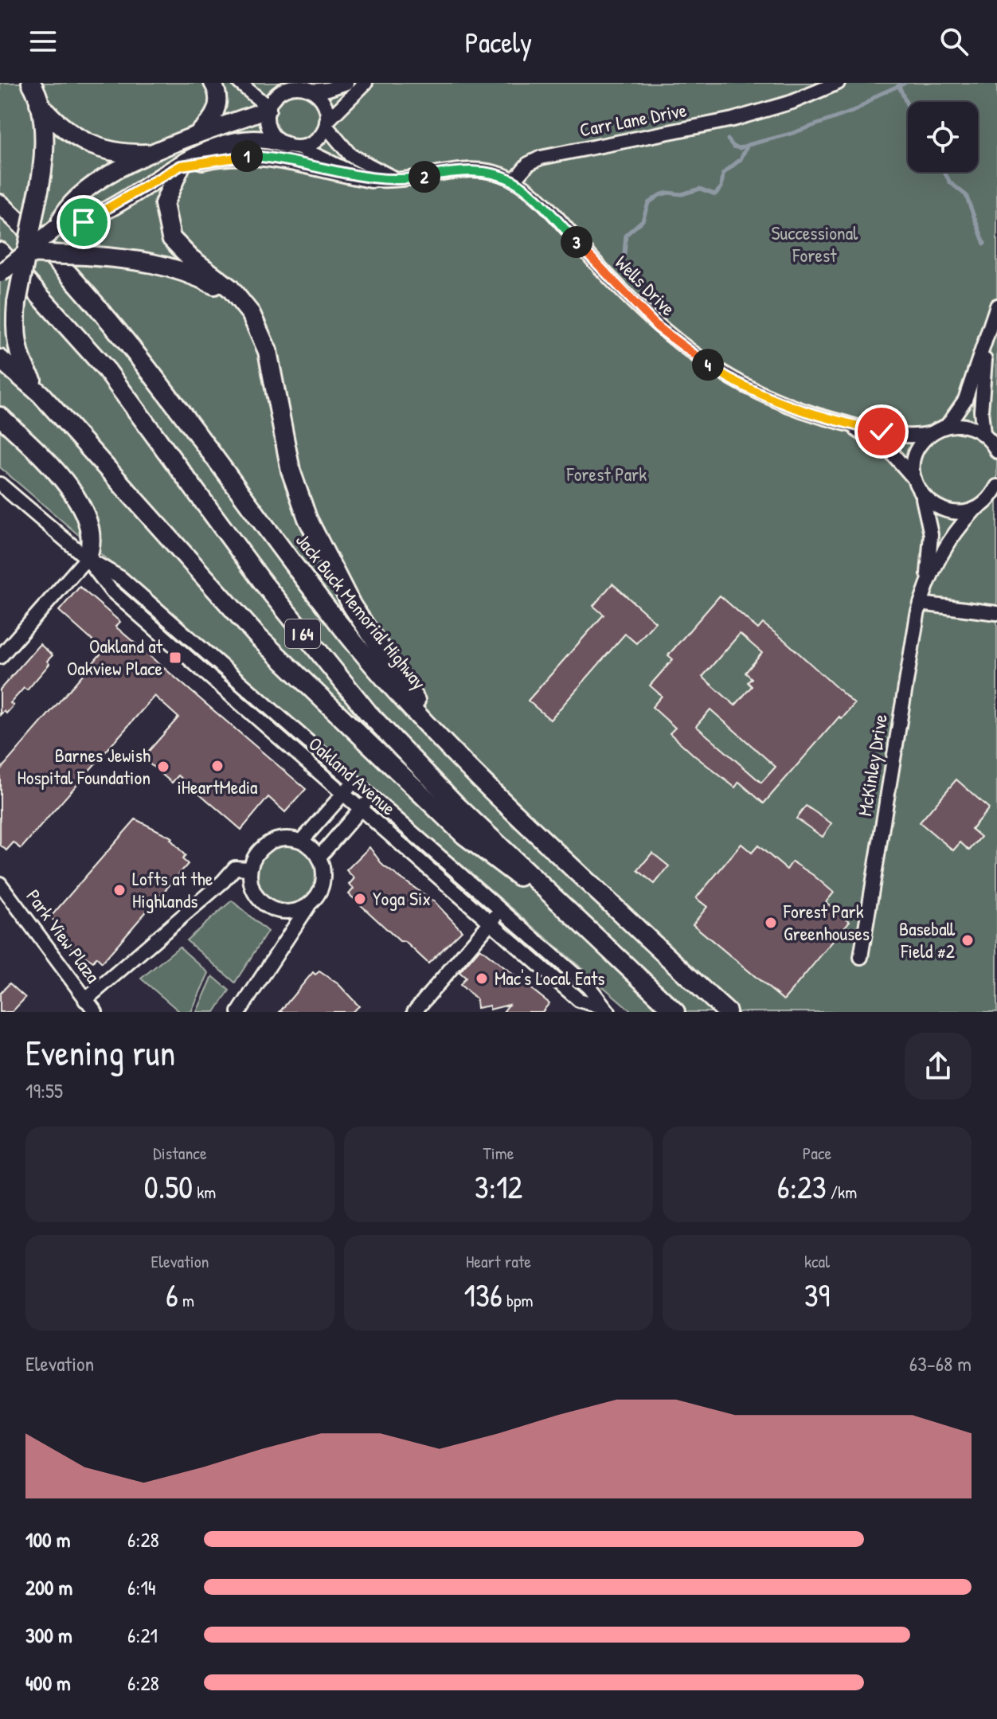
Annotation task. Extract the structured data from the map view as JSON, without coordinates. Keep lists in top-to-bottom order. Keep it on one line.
{"streets":{"highway":["Jack Buck Memorial Highway","I 64"],"street":["Carr Lane Drive","Wells Drive","McKinley Drive","Oakland Avenue","Park View Plaza"]},"crossings":[["Carr Lane Drive","Wells Drive"],["Wells Drive","McKinley Drive"]],"parks":["Successional Forest","Forest Park"],"places":{"transit":["Oakland at Oakview Place"],"other":["iHeartMedia","Barnes Jewish Hospital Foundation","Lofts at the Highlands","Yoga Six","Forest Park Greenhouses","Baseball Field #2","Mac's Local Eats"]},"page":{"header":"Pacely","pins":["1","2","3","4"],"heading":["Evening run","19:55"],"stats":[["Distance","0.50 km"],["Time","3:12"],["Pace","6:23 /km"],["Elevation","6 m"],["Heart rate","136 bpm"],["kcal","39"]],"chart":["Elevation","63–68 m"],"list":[{"name":"100 m","note":"6:28"},{"name":"200 m","note":"6:14"},{"name":"300 m","note":"6:21"},{"name":"400 m","note":"6:28"}]}}
